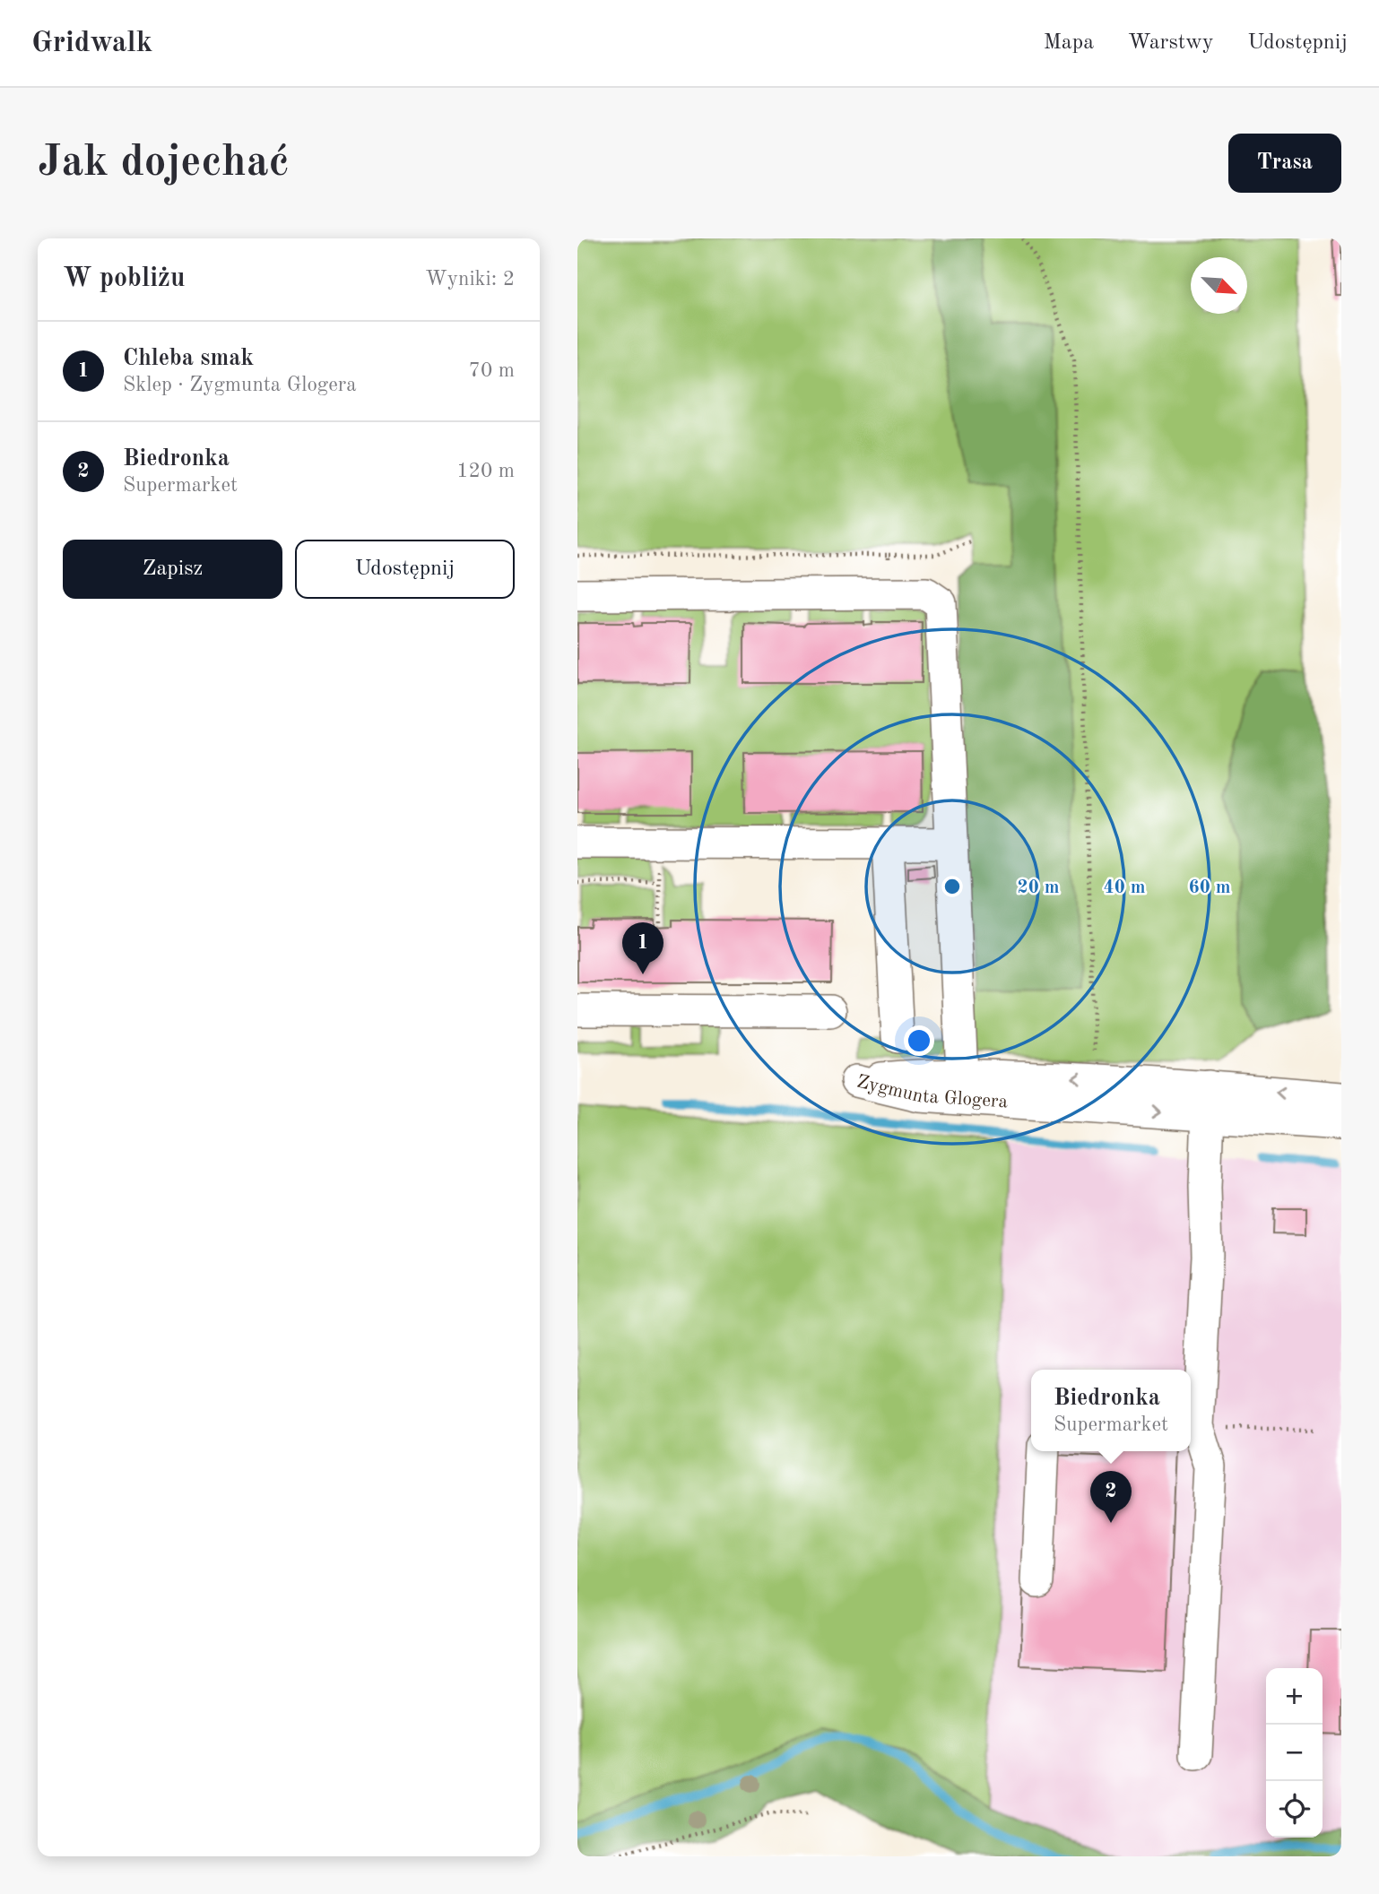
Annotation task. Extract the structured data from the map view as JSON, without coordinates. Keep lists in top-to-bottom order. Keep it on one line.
{"streets":{"street":["Zygmunta Glogera"]},"north":"bottom right","page":{"header":"Gridwalk","nav":["Mapa","Warstwy","Udostępnij"],"buttons":["Trasa",["Zapisz","Udostępnij"]],"title":"Jak dojechać","heading":["W pobliżu","Wyniki: 2"],"list":[{"mark":"1","name":"Chleba smak","note":"Sklep · Zygmunta Glogera","value":"70 m"},{"mark":"2","name":"Biedronka","note":"Supermarket","value":"120 m"}],"pins":["1","2"],"popup":["Biedronka","Supermarket"],"map_buttons":["+","−"]},"rings":["20 m","40 m","60 m"]}
